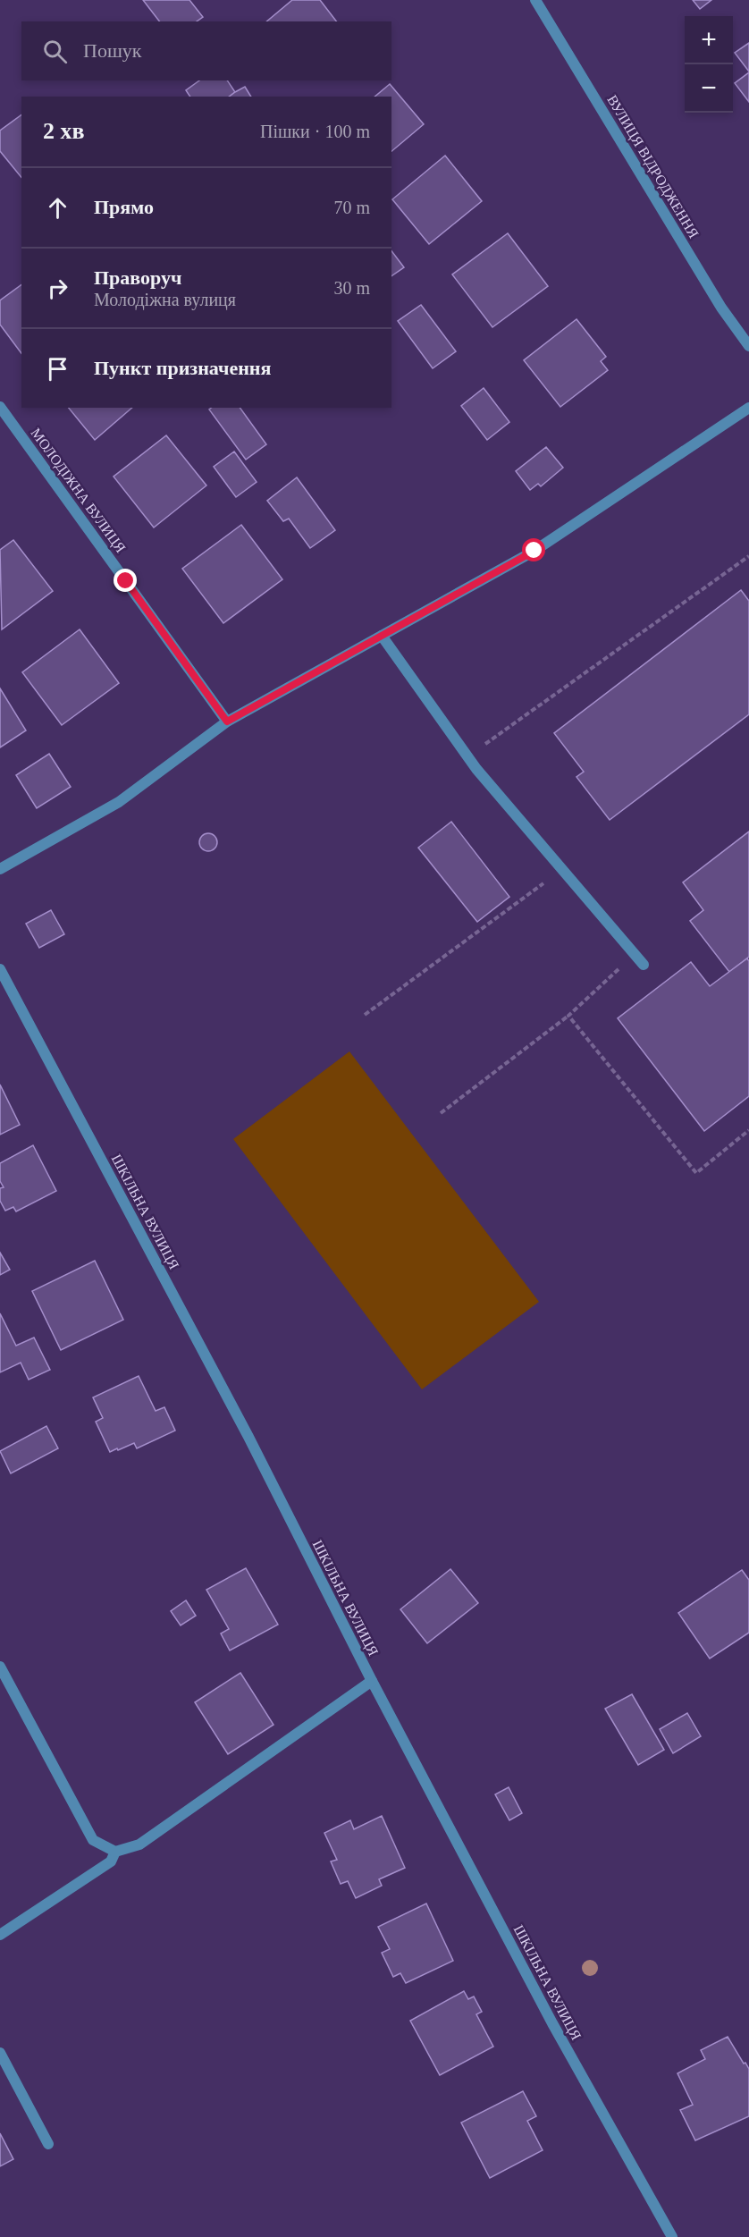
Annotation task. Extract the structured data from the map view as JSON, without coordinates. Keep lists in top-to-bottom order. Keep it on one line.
{"streets":{"street":["ВУЛИЦЯ ВІДРОДЖЕННЯ","МОЛОДІЖНА ВУЛИЦЯ","ШКІЛЬНА ВУЛИЦЯ"]},"page":{"map_buttons":["+","−"],"search":"Пошук","heading":["2 хв","Пішки · 100 m"],"list":[["Прямо","70 m"],["Праворуч","Молодіжна вулиця","30 m"],"Пункт призначення"]}}
